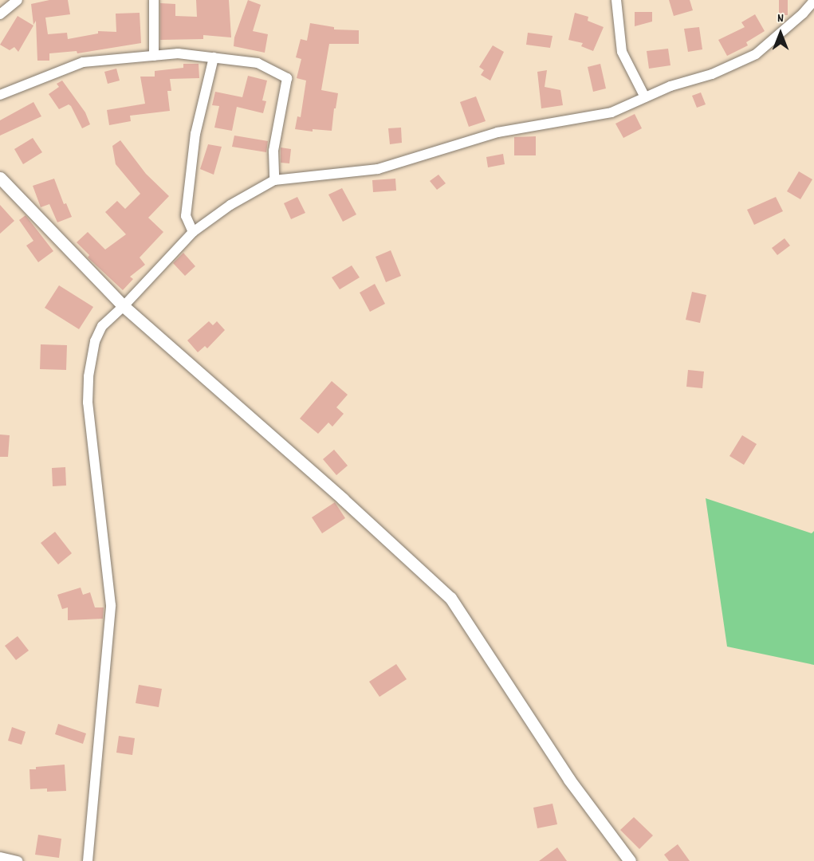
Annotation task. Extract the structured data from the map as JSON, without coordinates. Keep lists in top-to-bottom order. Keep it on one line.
{"north":"top"}
